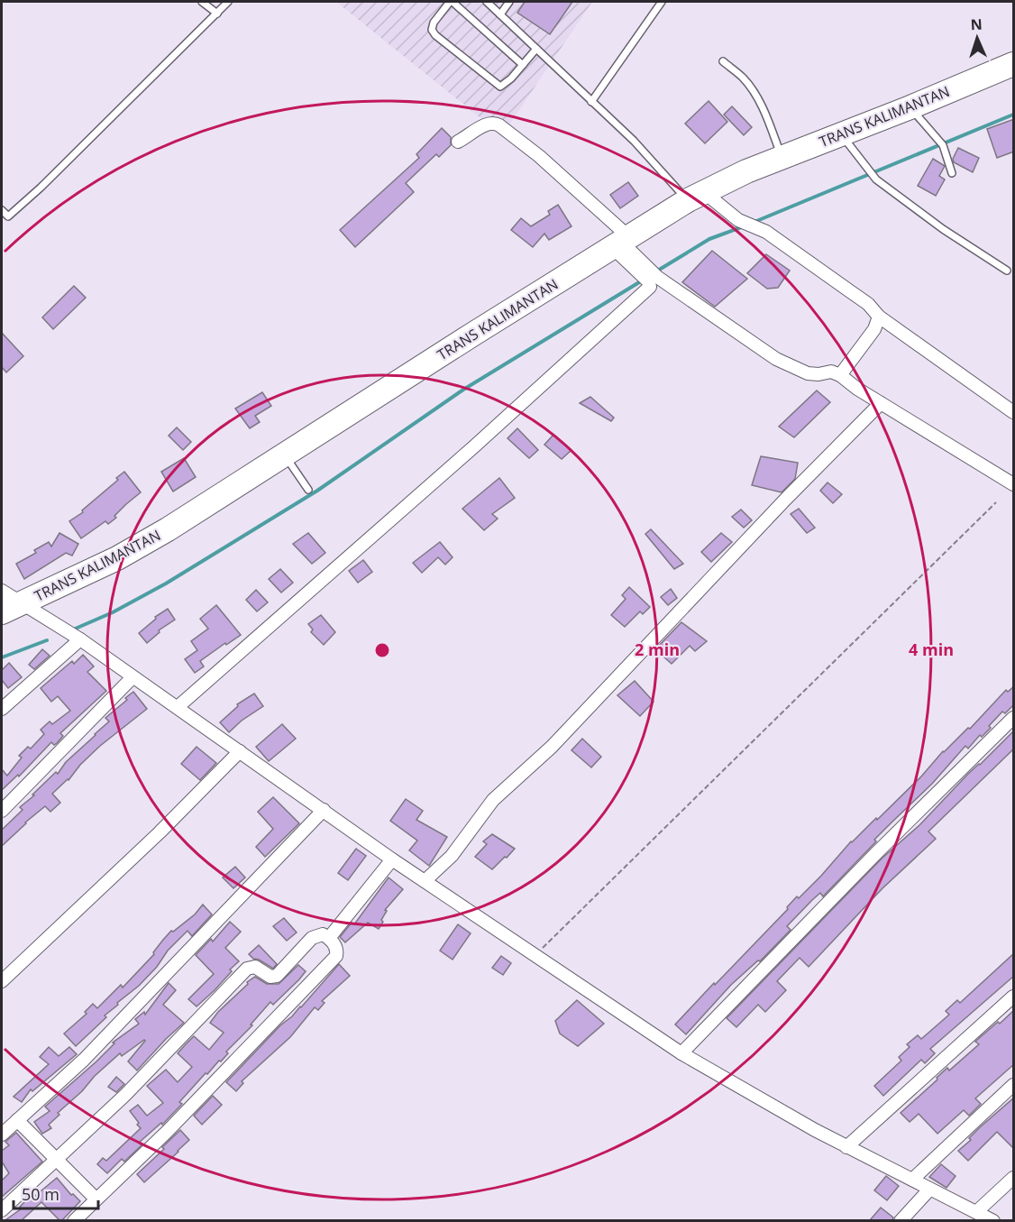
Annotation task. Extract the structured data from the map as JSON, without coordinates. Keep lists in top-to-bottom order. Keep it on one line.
{"streets":{"highway":["TRANS KALIMANTAN"]},"scale_bar":"50 m","north":"top","rings":["2 min","4 min"]}
